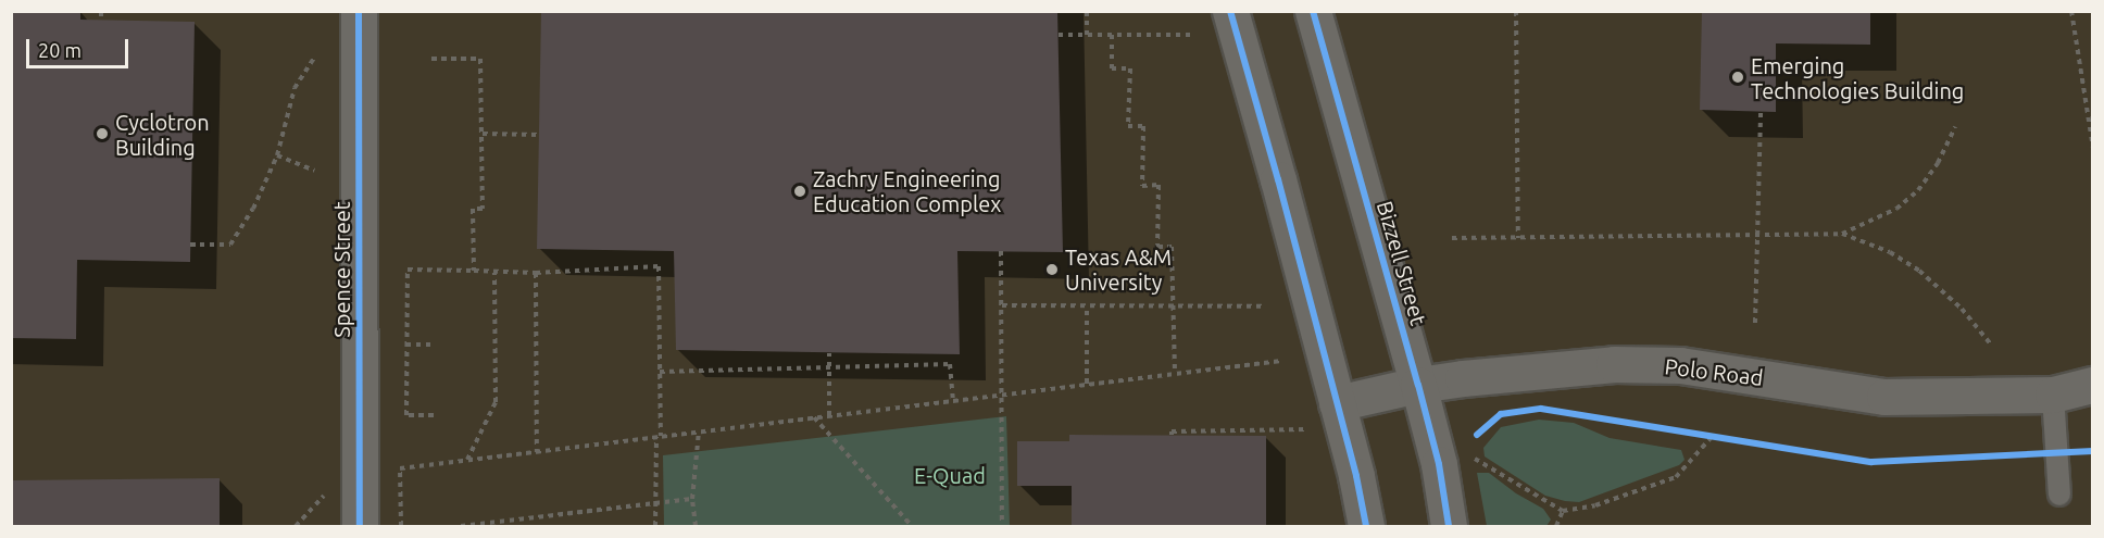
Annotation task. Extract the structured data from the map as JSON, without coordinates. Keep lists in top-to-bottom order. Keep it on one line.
{"streets":{"street":["Bizzell Street","Spence Street","Polo Road"]},"crossings":[["Bizzell Street","Polo Road"]],"parks":["E-Quad"],"places":["Emerging Technologies Building","Cyclotron Building","Zachry Engineering Education Complex","Texas A&M University"],"scale_bar":"20 m"}
